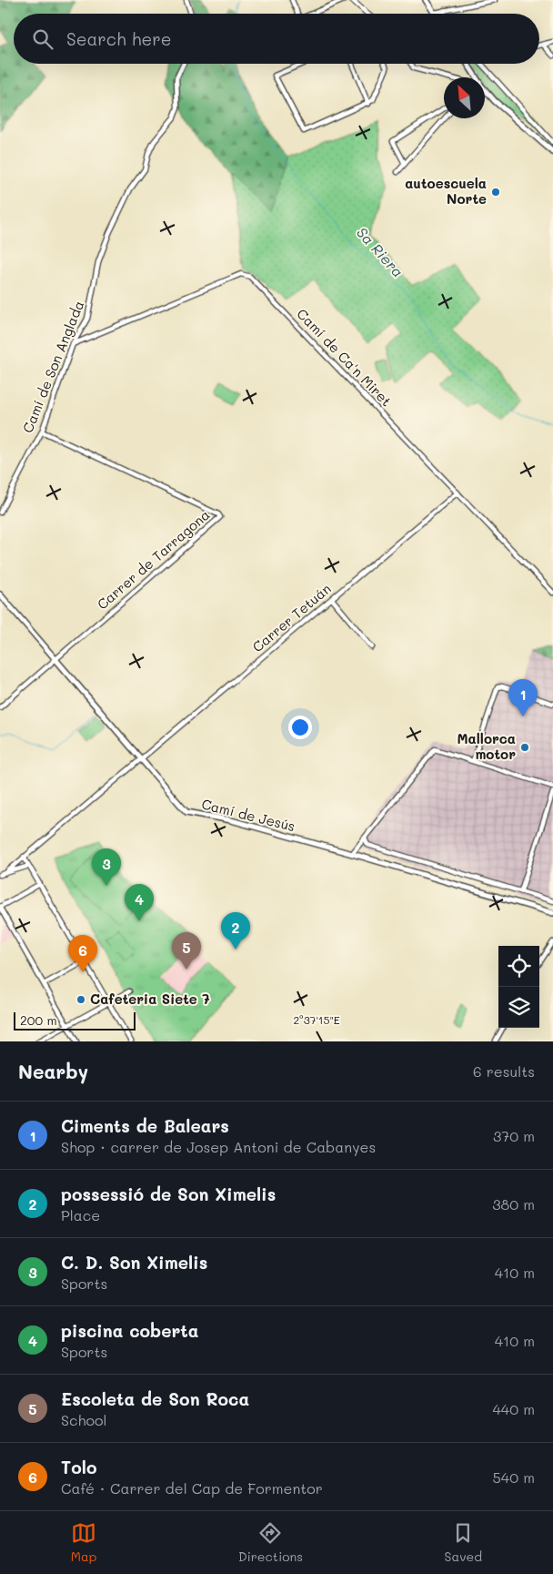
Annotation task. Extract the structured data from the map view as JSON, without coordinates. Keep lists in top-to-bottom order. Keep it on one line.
{"streets":{"street":["Camí de Ca'n Miret","Camí de Son Anglada","Carrer de Tarragona","Carrer Tetuán","Camí de Jesús"]},"crossings":[["Camí de Ca'n Miret","Camí de Son Anglada"],["Camí de Ca'n Miret","Carrer Tetuán"],["Camí de Son Anglada","Carrer de Tarragona"],["Carrer de Tarragona","Camí de Jesús"],["Carrer Tetuán","Camí de Jesús"]],"water":["Sa Riera"],"places":["autoescuela Norte","Mallorca motor","Cafeteria Siete 7"],"scale_bar":"200 m","north":"top left","page":{"search":"Search here","pins":["1","3","4","2","5","6"],"scale":"200 m","heading":["Nearby","6 results"],"list":[{"mark":"1","name":"Ciments de Balears","note":"Shop · carrer de Josep Antoni de Cabanyes","value":"370 m"},{"mark":"2","name":"possessió de Son Ximelis","note":"Place","value":"380 m"},{"mark":"3","name":"C. D. Son Ximelis","note":"Sports","value":"410 m"},{"mark":"4","name":"piscina coberta","note":"Sports","value":"410 m"},{"mark":"5","name":"Escoleta de Son Roca","note":"School","value":"440 m"},{"mark":"6","name":"Tolo","note":"Café · Carrer del Cap de Formentor","value":"540 m"}],"nav":["Map","Directions","Saved"]},"coordinates":["2°37'15\"E"]}
